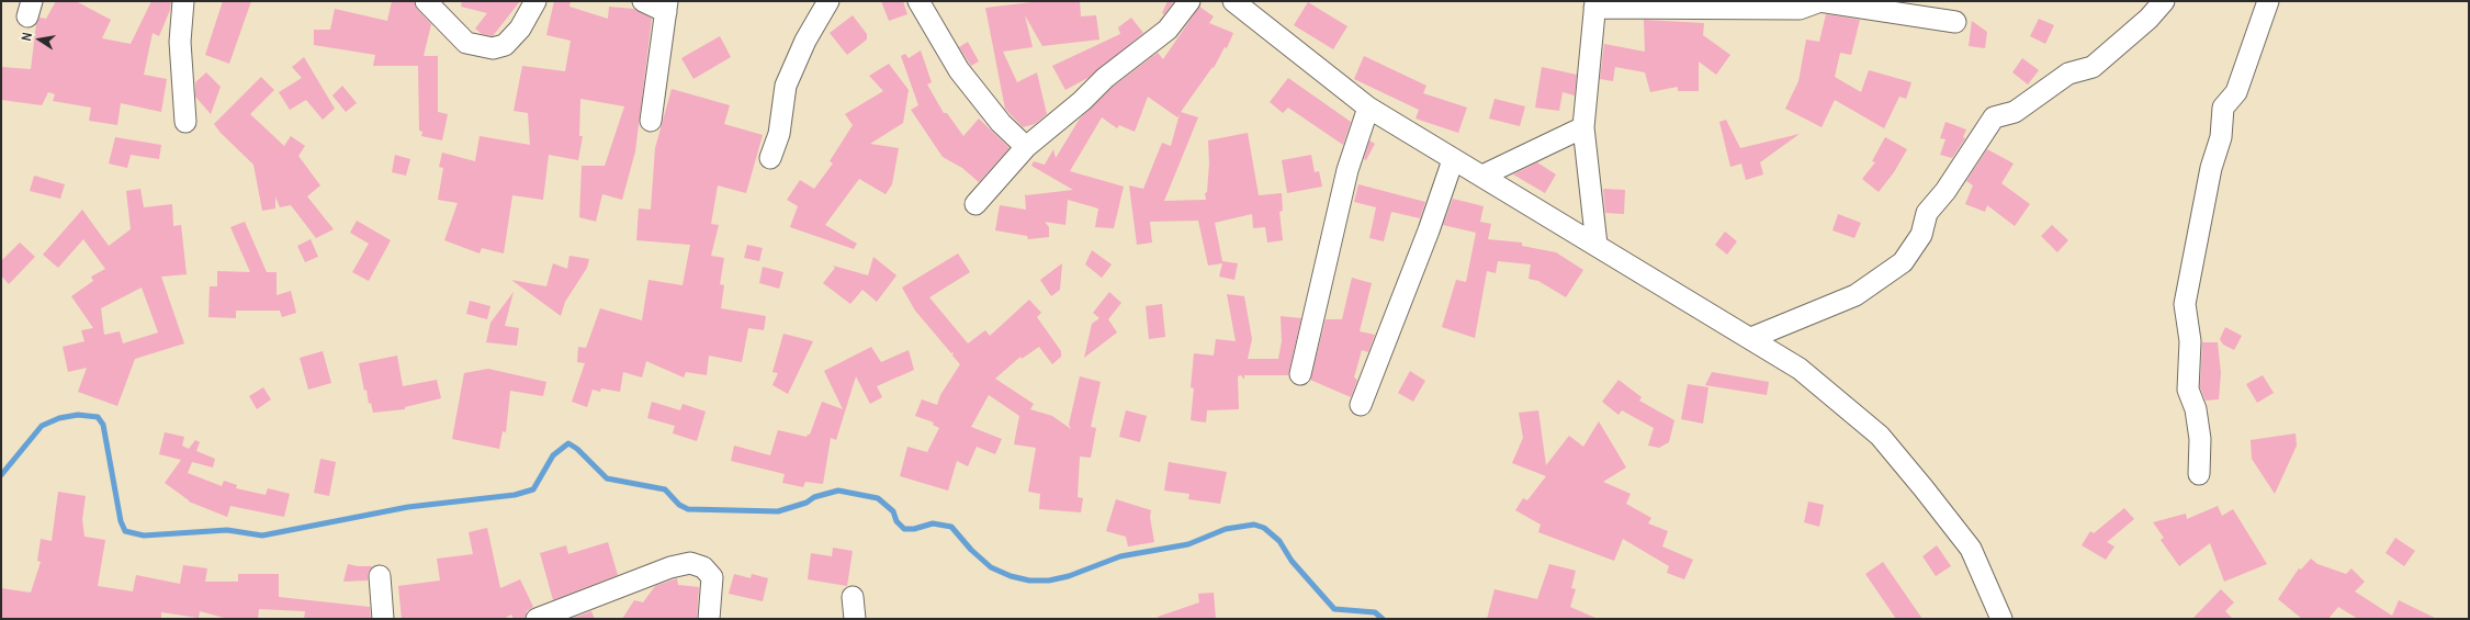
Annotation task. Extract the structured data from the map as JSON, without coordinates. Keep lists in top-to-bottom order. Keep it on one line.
{"north":"left"}
